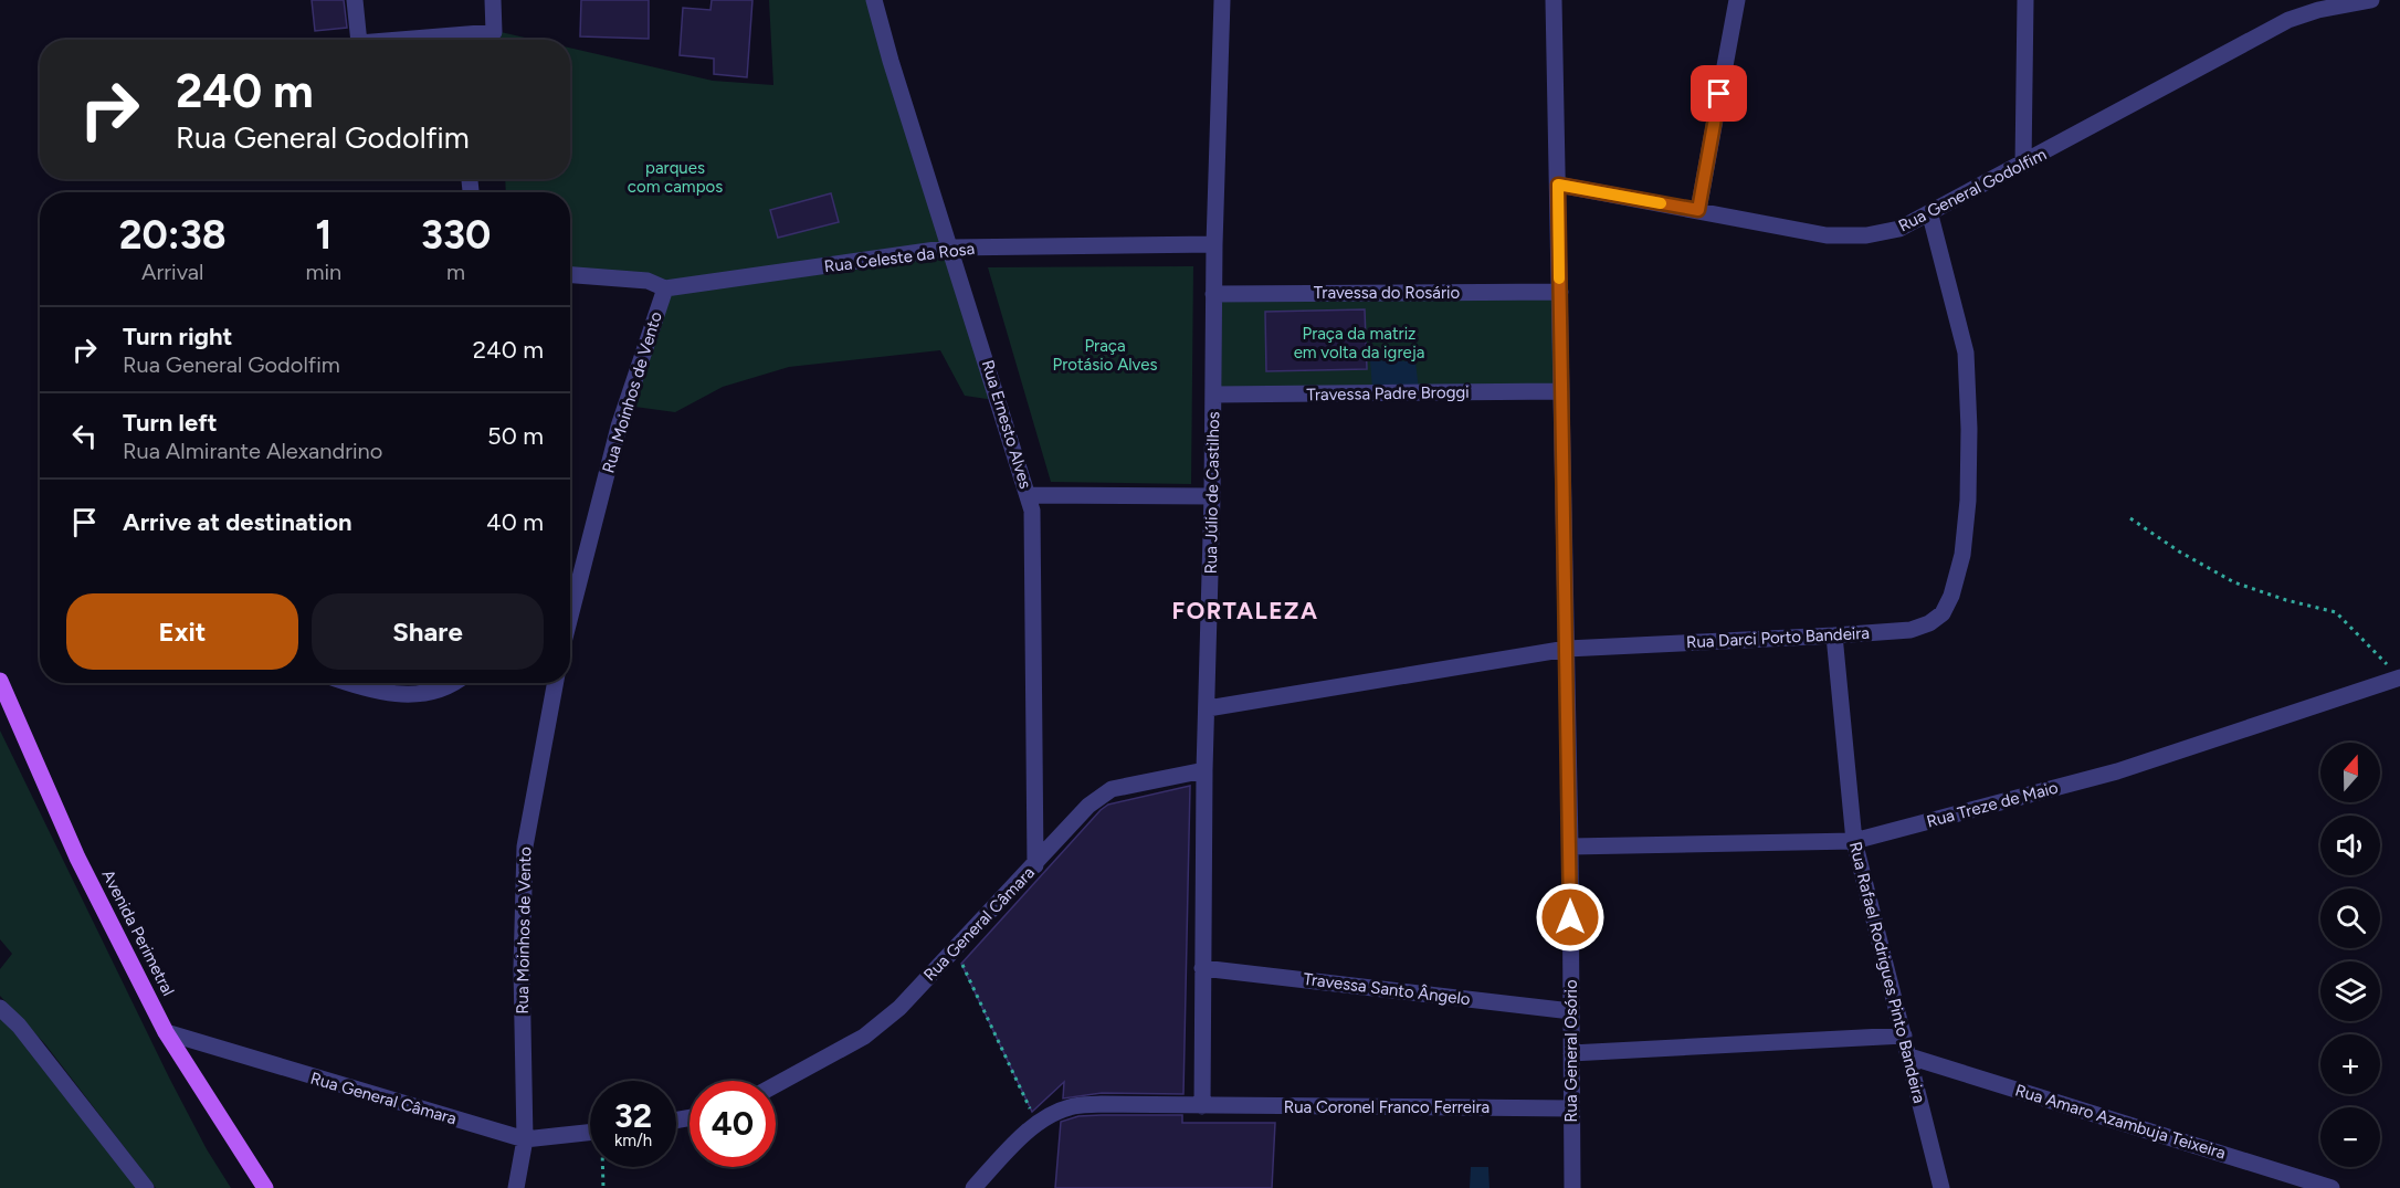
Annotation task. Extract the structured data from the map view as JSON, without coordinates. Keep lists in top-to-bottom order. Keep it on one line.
{"streets":{"main road":["Avenida Perimetral"],"street":["Rua General Godolfim","Rua Celeste da Rosa","Travessa do Rosário","Rua Moinhos de Vento","Travessa Padre Broggi","Rua Ernesto Alves","Rua Júlio de Castilhos","Rua Darci Porto Bandeira","Rua Treze de Maio","Rua General Câmara","Rua Rafael Rodrigues Pinto Bandeira","Travessa Santo Ângelo","Rua General Osório","Rua Coronel Franco Ferreira","Rua Amaro Azambuja Teixeira"]},"crossings":[["Rua General Godolfim","Rua Darci Porto Bandeira"],["Rua General Godolfim","Rua General Osório"],["Rua Celeste da Rosa","Rua Moinhos de Vento"],["Rua Celeste da Rosa","Rua Ernesto Alves"],["Rua Celeste da Rosa","Rua Júlio de Castilhos"],["Travessa do Rosário","Rua Júlio de Castilhos"],["Travessa do Rosário","Rua General Osório"],["Rua Moinhos de Vento","Rua General Câmara"],["Travessa Padre Broggi","Rua Júlio de Castilhos"],["Travessa Padre Broggi","Rua General Osório"],["Rua Ernesto Alves","Rua General Câmara"],["Rua Júlio de Castilhos","Rua Darci Porto Bandeira"],["Rua Júlio de Castilhos","Rua General Câmara"],["Rua Júlio de Castilhos","Travessa Santo Ângelo"],["Rua Júlio de Castilhos","Rua Coronel Franco Ferreira"],["Rua Darci Porto Bandeira","Rua Rafael Rodrigues Pinto Bandeira"],["Rua Darci Porto Bandeira","Rua General Osório"],["Rua Treze de Maio","Rua Rafael Rodrigues Pinto Bandeira"],["Rua Treze de Maio","Rua General Osório"],["Rua General Câmara","Avenida Perimetral"],["Rua Rafael Rodrigues Pinto Bandeira","Rua Amaro Azambuja Teixeira"],["Travessa Santo Ângelo","Rua General Osório"],["Rua General Osório","Rua Coronel Franco Ferreira"]],"districts":["FORTALEZA"],"parks":["parques com campos","Praça da matriz em volta da igreja","Praça Protásio Alves"],"north":"top","page":{"turn":["240 m","Rua General Godolfim"],"eta":["20:38","Arrival","1","min","330","m"],"list":[{"name":"Turn right","note":"Rua General Godolfim","value":"240 m"},{"name":"Turn left","note":"Rua Almirante Alexandrino","value":"50 m"},{"name":"Arrive at destination","value":"40 m"}],"buttons":["Exit","Share"],"map_buttons":["+","−"],"speed":"32 km/h","limit":"40"}}
